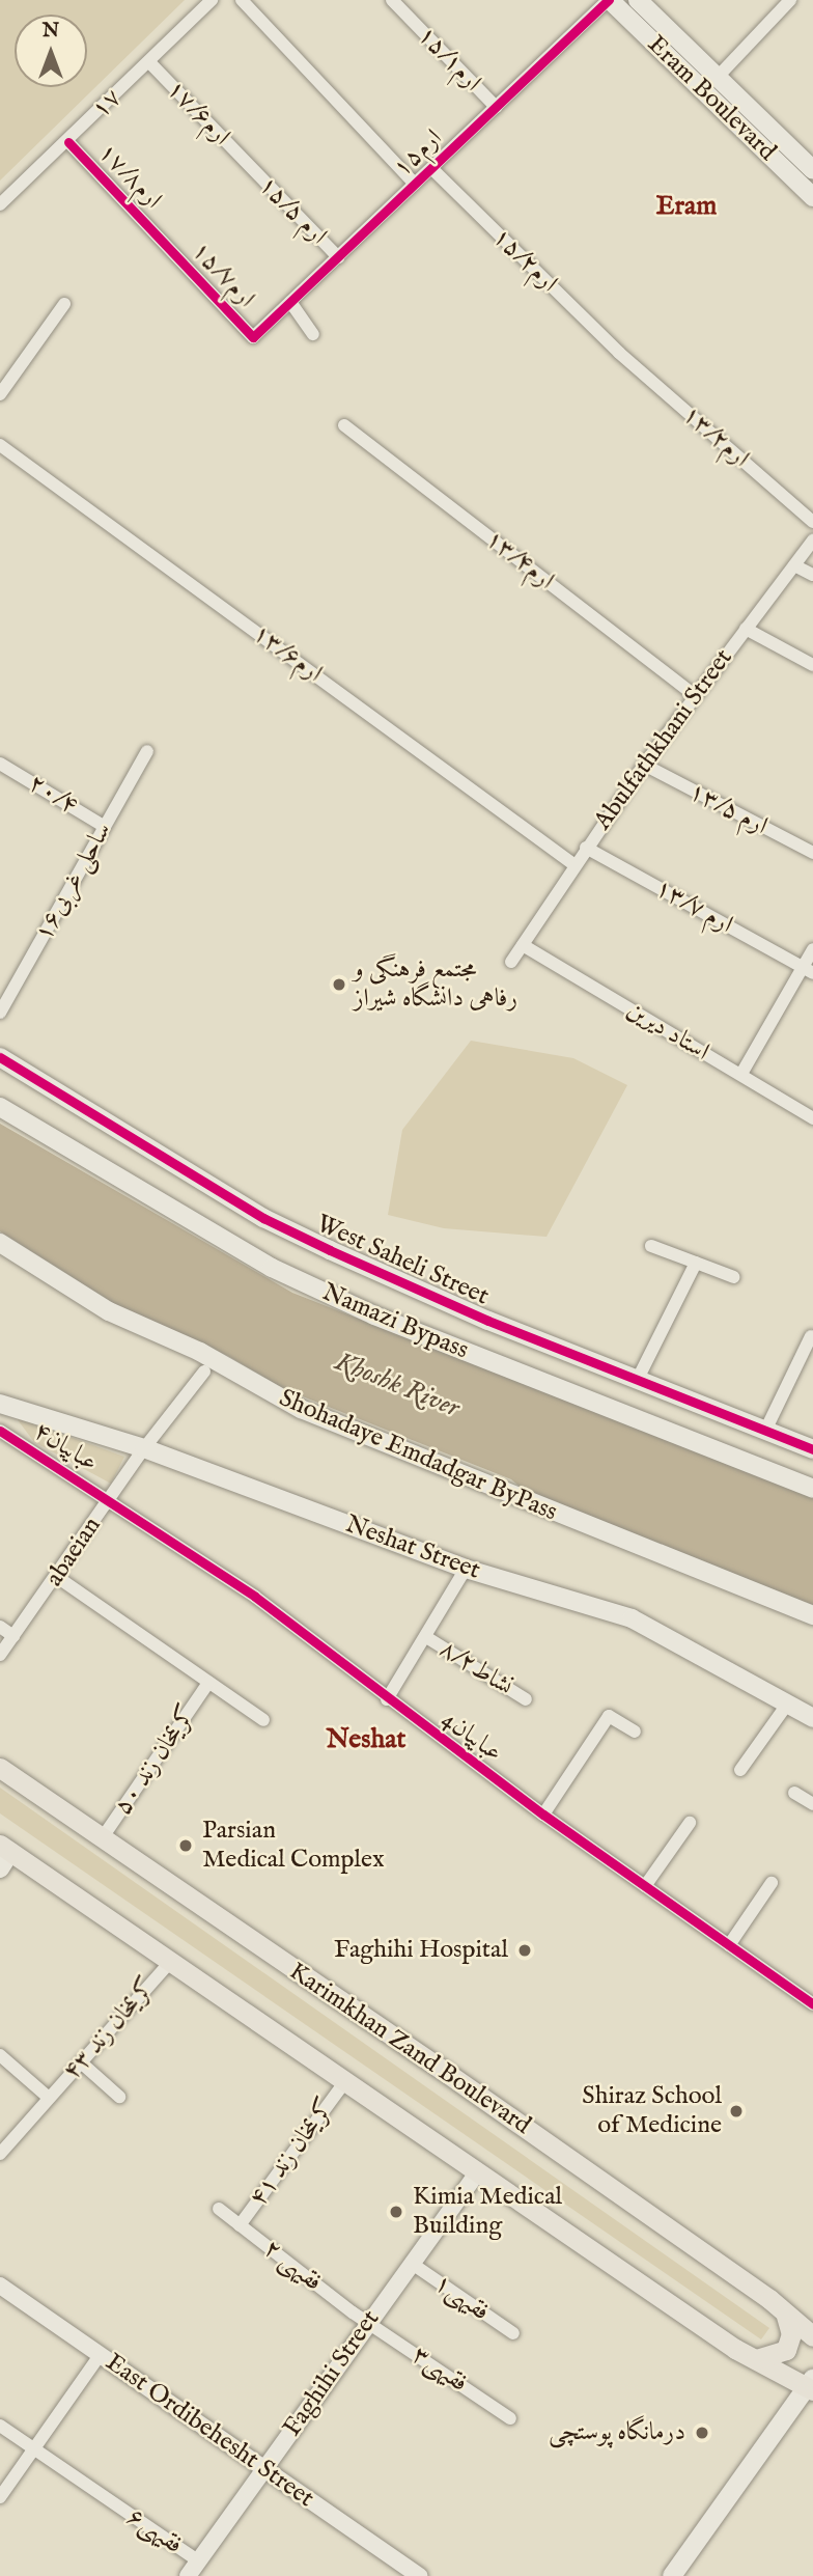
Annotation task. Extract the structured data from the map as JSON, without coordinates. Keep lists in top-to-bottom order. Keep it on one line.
{"streets":{"main road":["Eram Boulevard","West Saheli Street","Namazi Bypass","Shohadaye Emdadgar ByPass","Neshat Street","Karimkhan Zand Boulevard"],"street":["ارم۱۵/۱","۱۷","ارم۱۷/۶","ارم۱۵","ارم۱۷/۸","ارم ۱۵/۵","۱۵/۲ارم","ارم۱۵/۷","۱۳/۲ارم","۱۳/۴ارم","۱۳/۶ارم","Abulfathkhani Street","۲۰/۴","۱۳/۵ ارم","ساحلی غربی۱۶","۱۳/۷ ارم","استاد دیرین","عباییان۴","abaeian","نشاط۸/۲","عباییان4","کریمخان زند ۵۰","کریمخان زند ۴۳","کریمخان زند ۴۱","۲ فقیهی","فقیهی۱","فقیهی۳","Faghihi Street","East Ordibehesht Street","فقیهی۶"]},"crossings":[["ارم۱۵/۱","ارم۱۵"],["Eram Boulevard","ارم۱۵"],["۱۷","ارم۱۷/۶"],["۱۷","ارم۱۷/۸"],["ارم۱۷/۶","ارم ۱۵/۵"],["ارم۱۵","ارم ۱۵/۵"],["ارم۱۵","۱۵/۲ارم"],["ارم۱۵","ارم۱۵/۷"],["ارم۱۷/۸","ارم۱۵/۷"],["۱۵/۲ارم","۱۳/۲ارم"],["۱۳/۴ارم","Abulfathkhani Street"],["۱۳/۶ارم","Abulfathkhani Street"],["Abulfathkhani Street","۱۳/۵ ارم"],["Abulfathkhani Street","۱۳/۷ ارم"],["Abulfathkhani Street","استاد دیرین"],["۲۰/۴","ساحلی غربی۱۶"],["عباییان۴","abaeian"],["عباییان۴","عباییان4"],["Neshat Street","abaeian"],["abaeian","عباییان4"],["کریمخان زند ۵۰","Karimkhan Zand Boulevard"],["کریمخان زند ۴۱","۲ فقیهی"],["۲ فقیهی","فقیهی۳"],["۲ فقیهی","Faghihi Street"],["فقیهی۱","Faghihi Street"],["فقیهی۳","Faghihi Street"],["Faghihi Street","East Ordibehesht Street"],["Faghihi Street","فقیهی۶"]],"districts":["Eram","Neshat"],"water":["Khoshk River"],"places":["مجتمع فرهنگی و رفاهی دانشگاه شیراز","Parsian Medical Complex","Faghihi Hospital","Shiraz School of Medicine","Kimia Medical Building","درمانگاه پوستچی"],"north":"top"}
